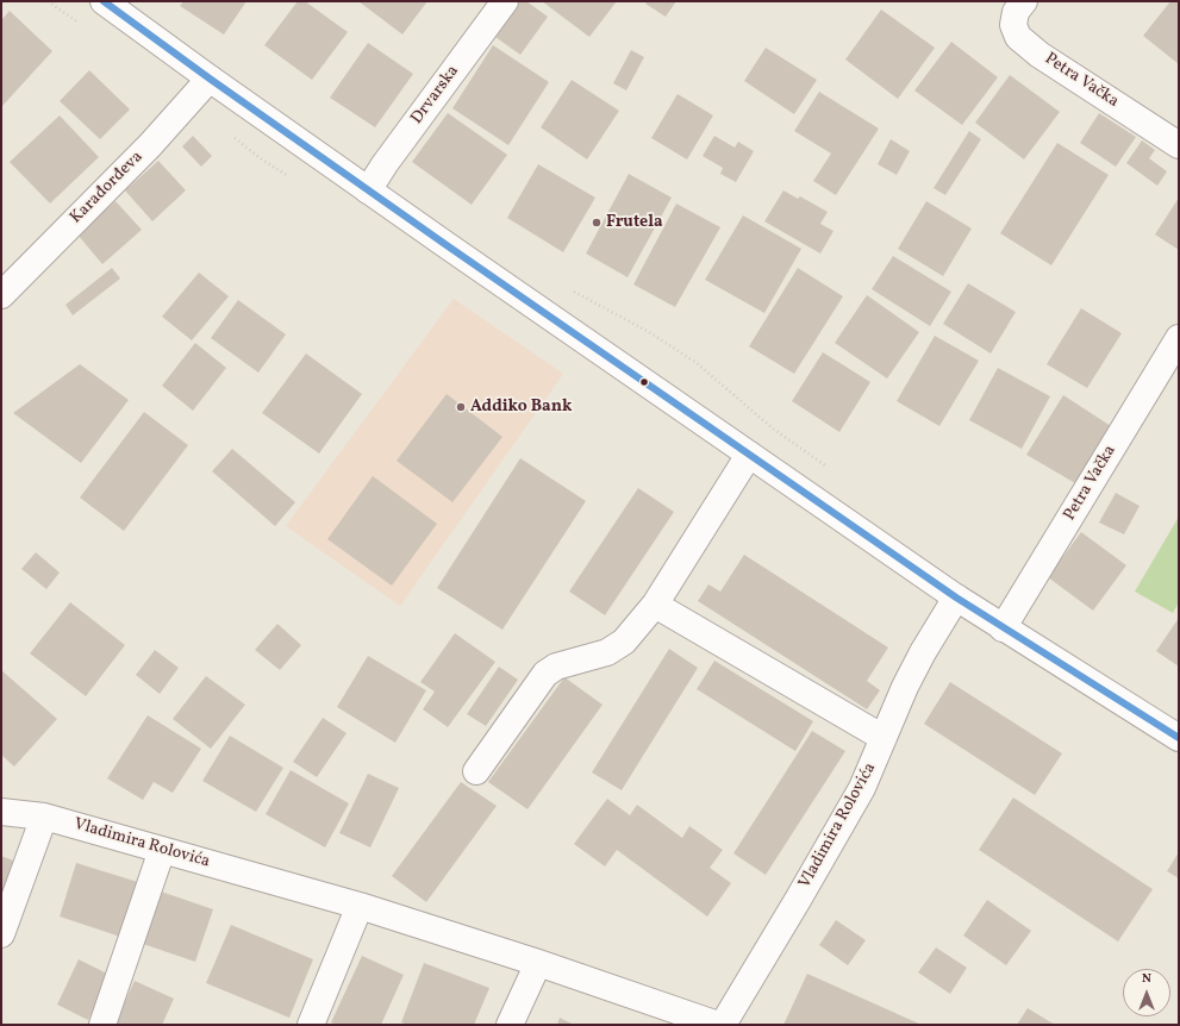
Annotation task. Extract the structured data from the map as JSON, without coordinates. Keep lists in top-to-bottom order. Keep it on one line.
{"streets":{"street":["Petra Vačka","Drvarska","Karađorđeva","Vladimira Rolovića"]},"places":["Frutela","Addiko Bank"],"north":"top"}
